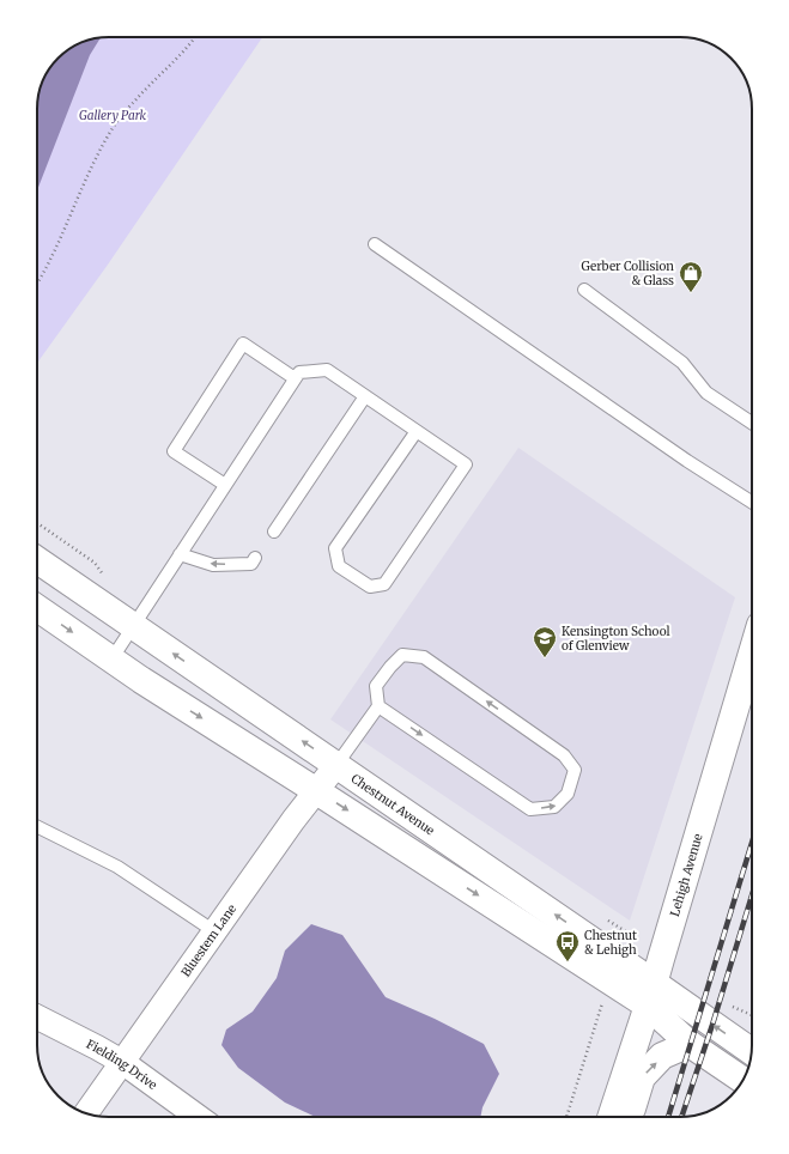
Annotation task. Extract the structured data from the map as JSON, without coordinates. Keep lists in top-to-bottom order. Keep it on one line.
{"streets":{"street":["Chestnut Avenue","Lehigh Avenue","Bluestem Lane","Fielding Drive"]},"crossings":[["Chestnut Avenue","Lehigh Avenue"],["Chestnut Avenue","Bluestem Lane"],["Bluestem Lane","Fielding Drive"]],"parks":["Gallery Park"],"places":{"shop":["Gerber Collision & Glass"],"school or university":["Kensington School of Glenview"],"bus stop":["Chestnut & Lehigh"]}}
